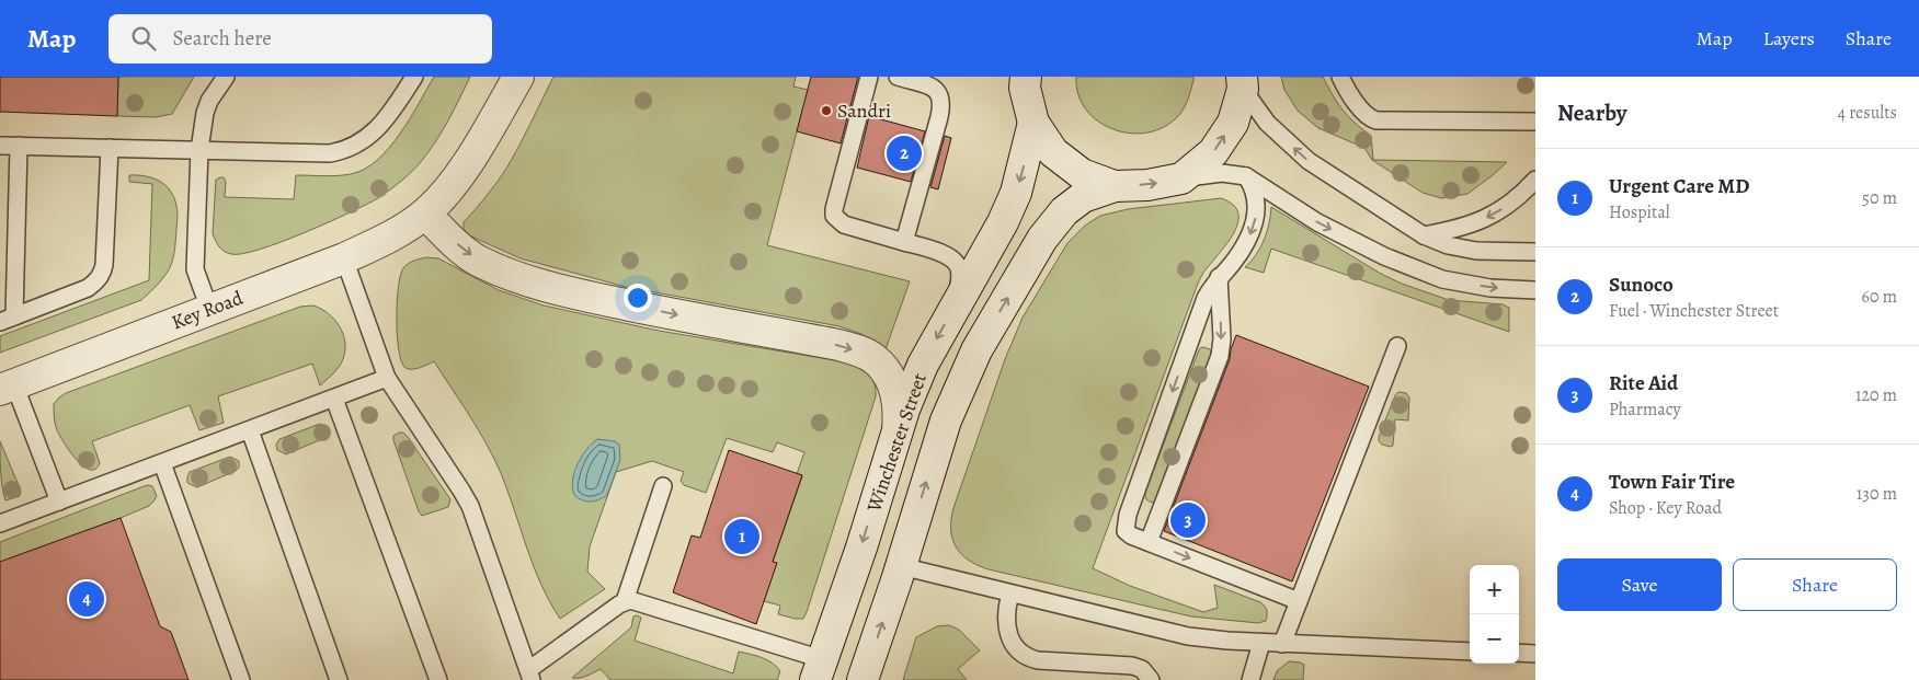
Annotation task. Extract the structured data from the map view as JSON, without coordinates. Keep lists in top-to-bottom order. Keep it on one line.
{"streets":{"street":["Key Road","Winchester Street"]},"places":["Sandri"],"page":{"header":"Map","search":"Search here","nav":["Map","Layers","Share"],"heading":["Nearby","4 results"],"pins":["2","3","1","4"],"list":[{"mark":"1","name":"Urgent Care MD","note":"Hospital","value":"50 m"},{"mark":"2","name":"Sunoco","note":"Fuel · Winchester Street","value":"60 m"},{"mark":"3","name":"Rite Aid","note":"Pharmacy","value":"120 m"},{"mark":"4","name":"Town Fair Tire","note":"Shop · Key Road","value":"130 m"}],"buttons":["Save","Share"],"map_buttons":["+","−"]}}
